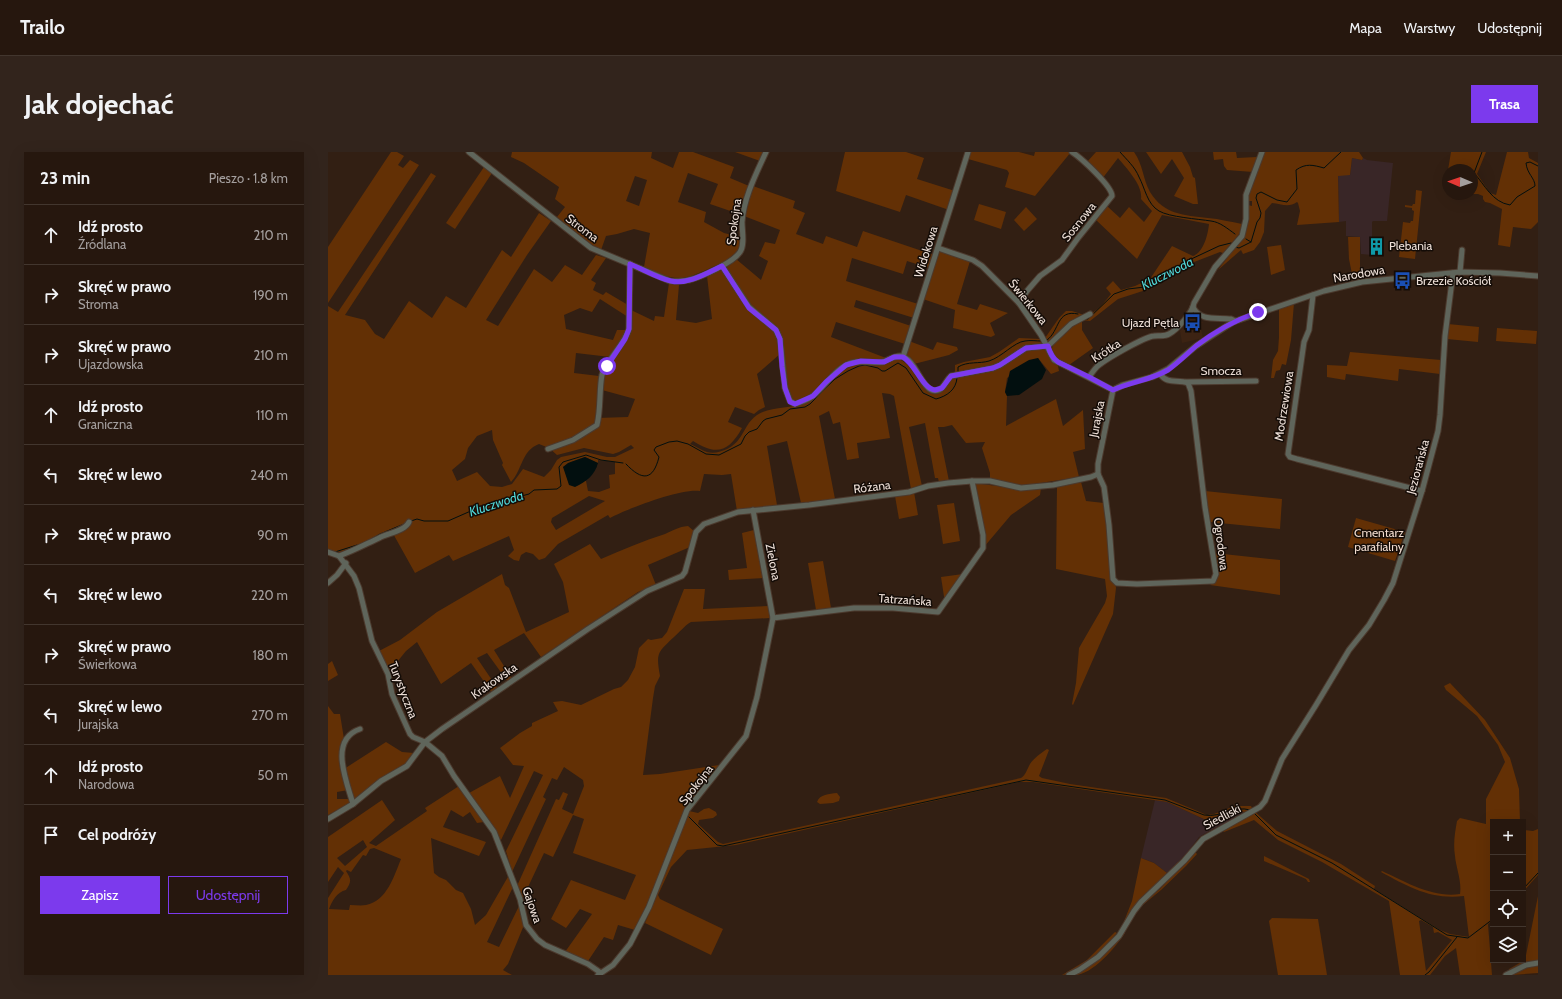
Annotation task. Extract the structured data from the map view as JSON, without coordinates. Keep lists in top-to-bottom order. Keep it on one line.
{"streets":{"street":["Spokojna","Sosnowa","Stroma","Widokowa","Narodowa","Świerkowa","Krótka","Smocza","Modrzewiowa","Jurajska","Jeziorańska","Różana","Ogrodowa","Zielona","Tatrzańska","Krakowska","Turystyczna","Siedliski","Gajowa"]},"crossings":[["Spokojna","Stroma"],["Spokojna","Zielona"],["Spokojna","Tatrzańska"],["Spokojna","Gajowa"],["Sosnowa","Świerkowa"],["Widokowa","Świerkowa"],["Narodowa","Modrzewiowa"],["Narodowa","Jurajska"],["Narodowa","Jeziorańska"],["Świerkowa","Krótka"],["Świerkowa","Jurajska"],["Smocza","Ogrodowa"],["Modrzewiowa","Jeziorańska"],["Jurajska","Różana"],["Jurajska","Ogrodowa"],["Jeziorańska","Siedliski"],["Różana","Ogrodowa"],["Różana","Zielona"],["Różana","Tatrzańska"],["Różana","Krakowska"],["Zielona","Tatrzańska"],["Krakowska","Turystyczna"],["Turystyczna","Gajowa"]],"water":["Kluczwoda"],"parks":["Cmentarz parafialny"],"places":{"building":["Plebania"],"bus stop":["Brzezie Kościół","Ujazd Pętla"]},"north":"left","page":{"header":"Trailo","nav":["Mapa","Warstwy","Udostępnij"],"buttons":["Trasa",["Zapisz","Udostępnij"]],"title":"Jak dojechać","heading":["23 min","Pieszo · 1.8 km"],"list":[["Idź prosto","Źródlana","210 m"],["Skręć w prawo","Stroma","190 m"],["Skręć w prawo","Ujazdowska","210 m"],["Idź prosto","Graniczna","110 m"],["Skręć w lewo","240 m"],["Skręć w prawo","90 m"],["Skręć w lewo","220 m"],["Skręć w prawo","Świerkowa","180 m"],["Skręć w lewo","Jurajska","270 m"],["Idź prosto","Narodowa","50 m"],"Cel podróży"],"map_buttons":["+","−"]}}
